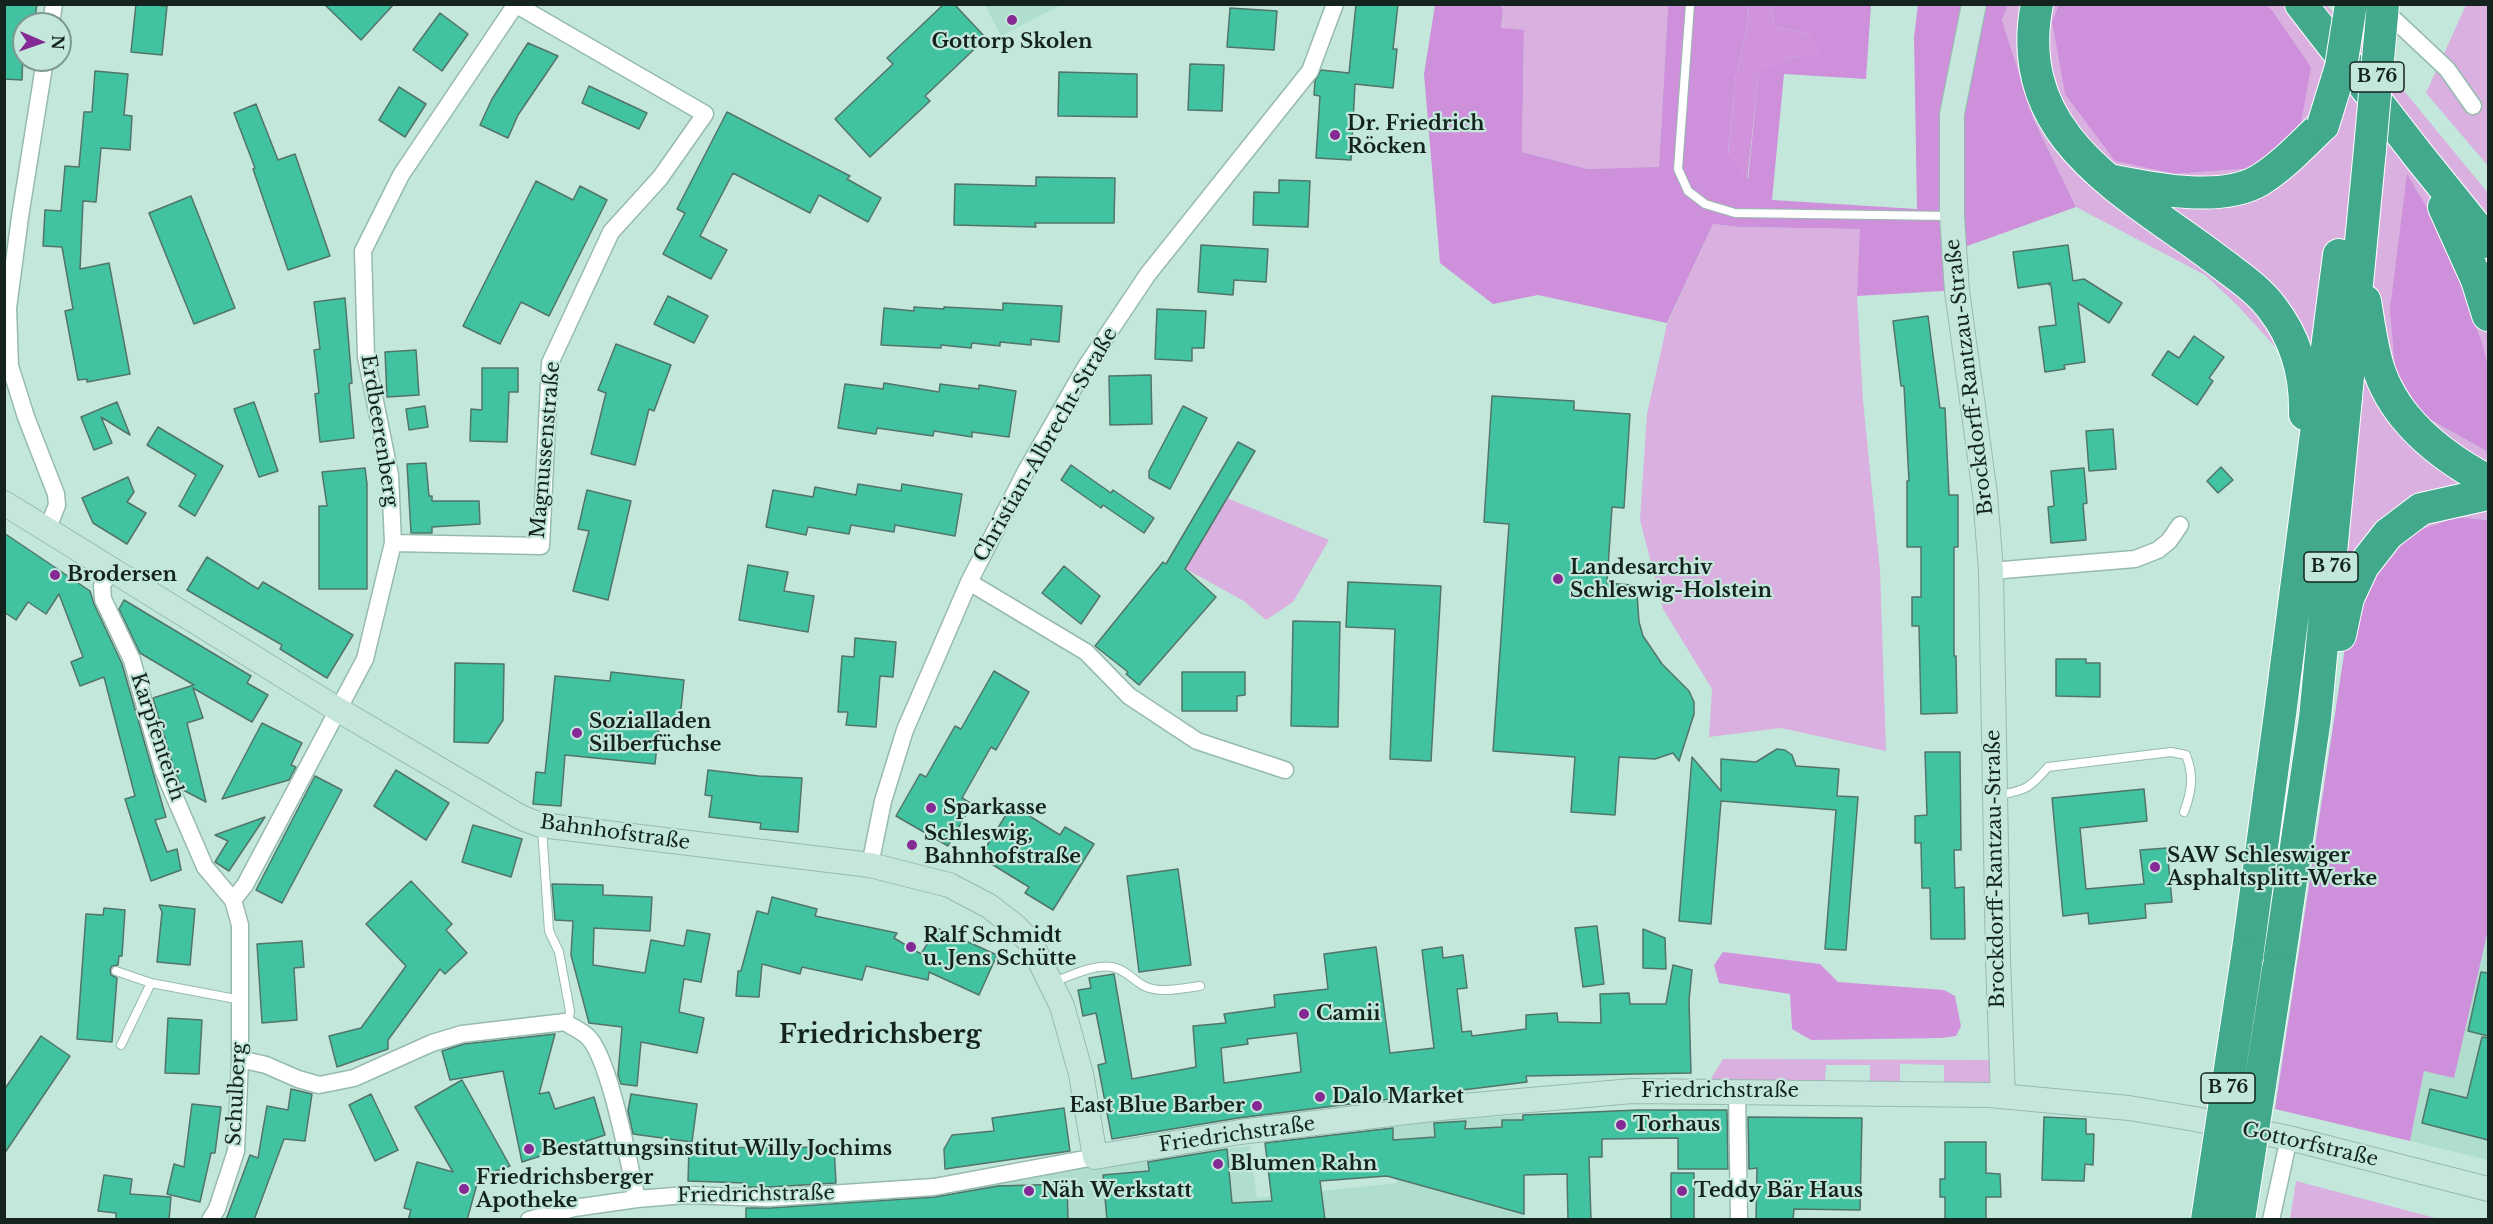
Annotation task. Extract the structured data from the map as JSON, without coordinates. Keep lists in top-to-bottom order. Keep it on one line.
{"streets":{"highway":["B 76"],"street":["Brockdorff-Rantzau-Straße","Erdbeerenberg","Christian-Albrecht-Straße","Magnussenstraße","Karpfenteich","Bahnhofstraße","Friedrichstraße","Schulberg","Gottorfstraße"]},"crossings":[["Brockdorff-Rantzau-Straße","Friedrichstraße"],["Erdbeerenberg","Magnussenstraße"],["Erdbeerenberg","Karpfenteich"],["Erdbeerenberg","Bahnhofstraße"],["Erdbeerenberg","Schulberg"],["Christian-Albrecht-Straße","Bahnhofstraße"],["Karpfenteich","Bahnhofstraße"],["Karpfenteich","Schulberg"],["Bahnhofstraße","Friedrichstraße"],["Friedrichstraße","Gottorfstraße"]],"districts":["Friedrichsberg"],"places":["Gottorp Skolen","Dr. Friedrich Röcken","Brodersen","Landesarchiv Schleswig-Holstein","Sozialladen Silberfüchse","Sparkasse","Schleswig, Bahnhofstraße","SAW Schleswiger Asphaltsplitt-Werke","Ralf Schmidt u. Jens Schütte","Camii","Dalo Market","East Blue Barber","Torhaus","Bestattungsinstitut Willy Jochims","Blumen Rahn","Friedrichsberger Apotheke","Näh Werkstatt","Teddy Bär Haus"],"north":"right"}
